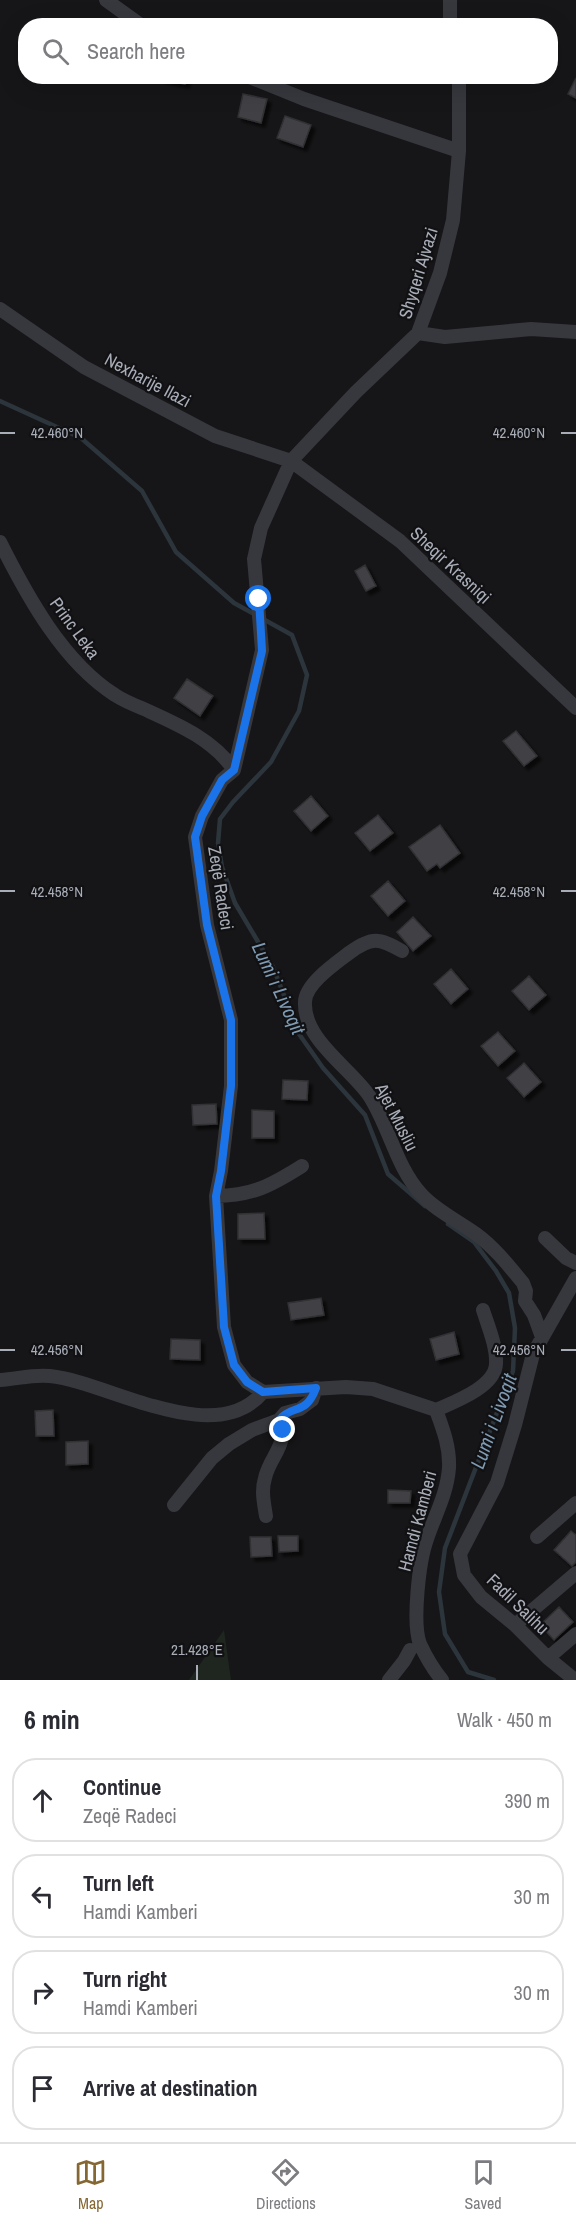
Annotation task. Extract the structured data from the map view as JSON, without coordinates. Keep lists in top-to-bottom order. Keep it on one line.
{"streets":{"street":["Shyqeri Ajvazi","Nexharije Ilazi","Sheqir Krasniqi","Princ Leka","Zeqë Radeci","Ajet Musliu","Hamdi Kamberi","Fadil Salihu"]},"crossings":[["Shyqeri Ajvazi","Nexharije Ilazi"],["Shyqeri Ajvazi","Sheqir Krasniqi"],["Shyqeri Ajvazi","Zeqë Radeci"],["Nexharije Ilazi","Sheqir Krasniqi"],["Nexharije Ilazi","Zeqë Radeci"],["Sheqir Krasniqi","Zeqë Radeci"],["Princ Leka","Zeqë Radeci"],["Ajet Musliu","Fadil Salihu"]],"water":["Lumi i Livoqit"],"page":{"search":"Search here","heading":["6 min","Walk · 450 m"],"list":[["Continue","Zeqë Radeci","390 m"],["Turn left","Hamdi Kamberi","30 m"],["Turn right","Hamdi Kamberi","30 m"],"Arrive at destination"],"nav":["Map","Directions","Saved"]},"coordinates":["42.460°N","42.458°N","42.456°N","21.428°E"]}
